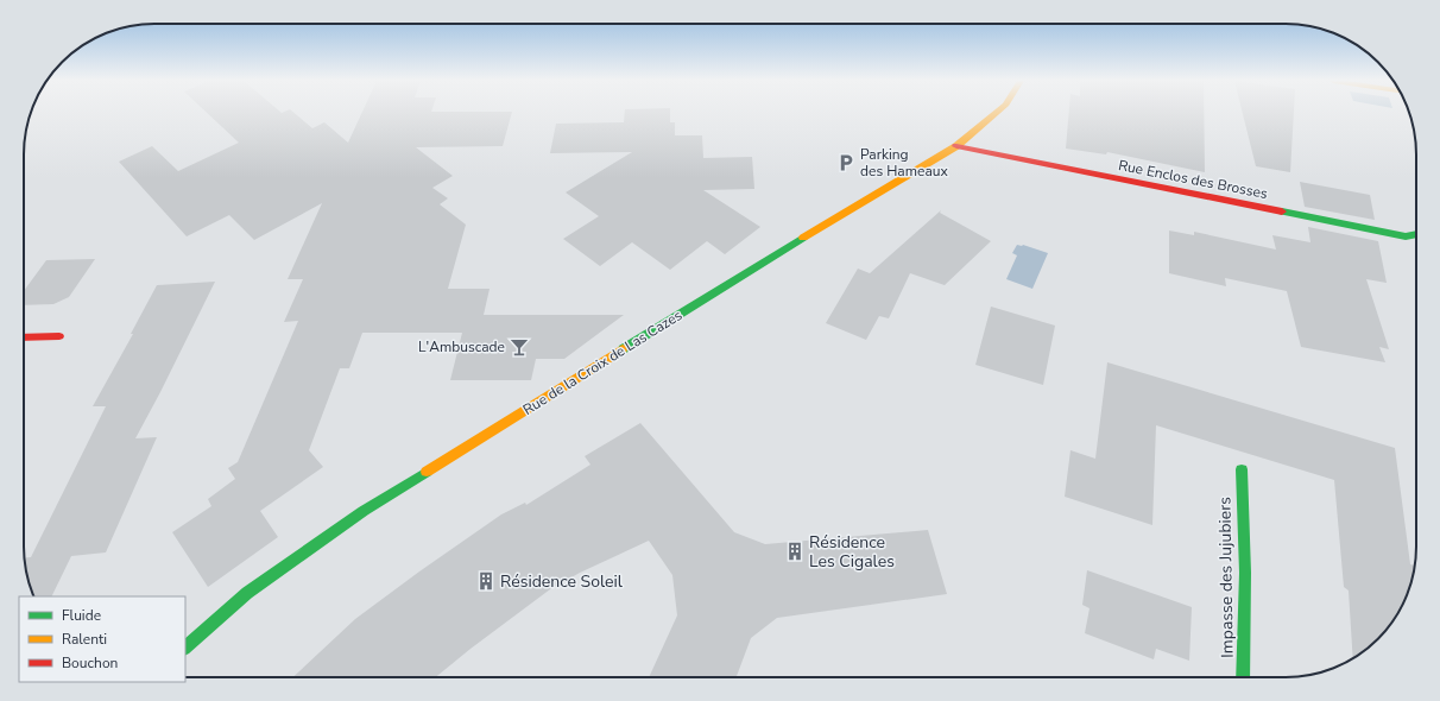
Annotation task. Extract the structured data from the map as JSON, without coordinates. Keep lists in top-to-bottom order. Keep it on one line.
{"streets":{"street":["Rue Enclos des Brosses","Rue de la Croix de Las Cazes","Impasse des Jujubiers"]},"crossings":[["Rue Enclos des Brosses","Rue de la Croix de Las Cazes"]],"places":{"parking":["Parking des Hameaux"],"bar":["L'Ambuscade"],"building":["Résidence Les Cigales","Résidence Soleil"]},"legend":["Fluide","Ralenti","Bouchon"]}
